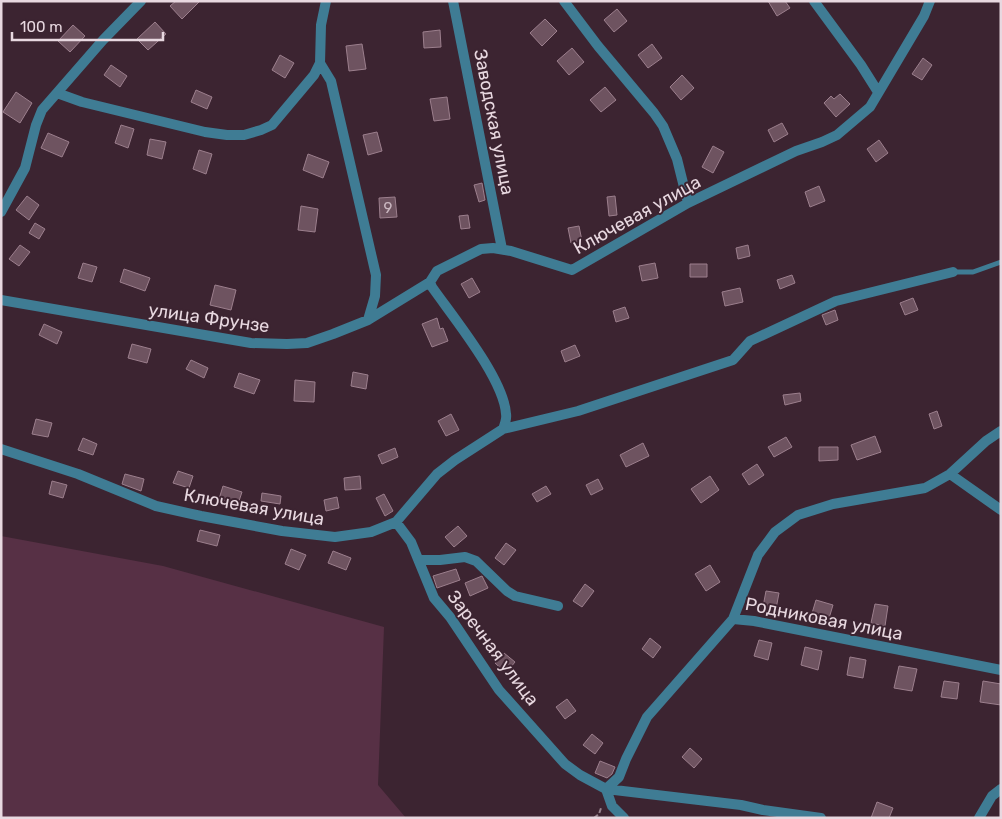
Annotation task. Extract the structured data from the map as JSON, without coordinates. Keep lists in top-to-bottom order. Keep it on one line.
{"streets":{"street":["Заводская улица","Ключевая улица","улица Фрунзе","Родниковая улица","Заречная улица"]},"crossings":[["Заводская улица","Ключевая улица"],["Ключевая улица","улица Фрунзе"],["Ключевая улица","Заречная улица"],["Родниковая улица","Заречная улица"]],"house_numbers":["9"],"scale_bar":"100 m"}
